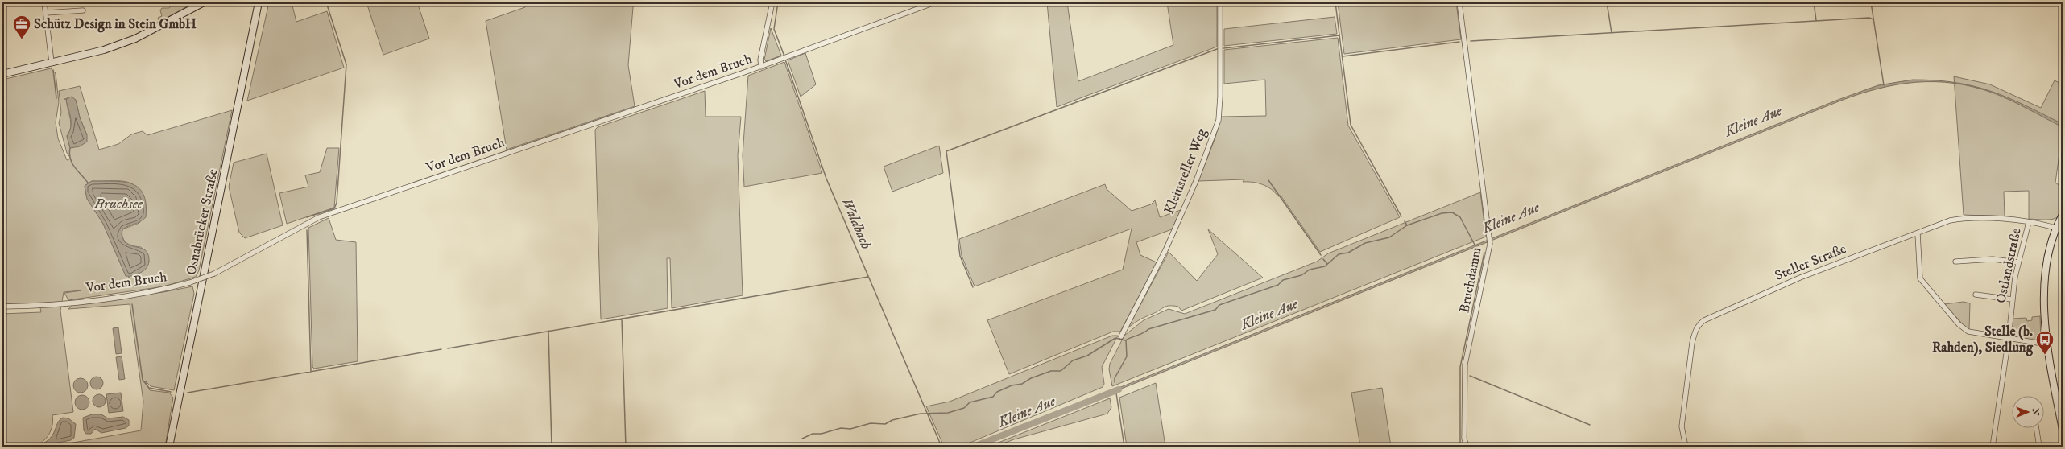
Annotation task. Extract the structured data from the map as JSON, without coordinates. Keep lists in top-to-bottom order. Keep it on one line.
{"streets":{"main road":["Osnabrücker Straße"],"street":["Vor dem Bruch","Kleinsteller Weg","Steller Straße","Ostlandstraße","Bruchdamm"]},"crossings":[["Steller Straße","Ostlandstraße"]],"water":["Kleine Aue","Bruchsee","Waldbach"],"places":{"office":["Schütz Design in Stein GmbH"],"bus stop":["Stelle (b. Rahden), Siedlung"]},"north":"right"}
